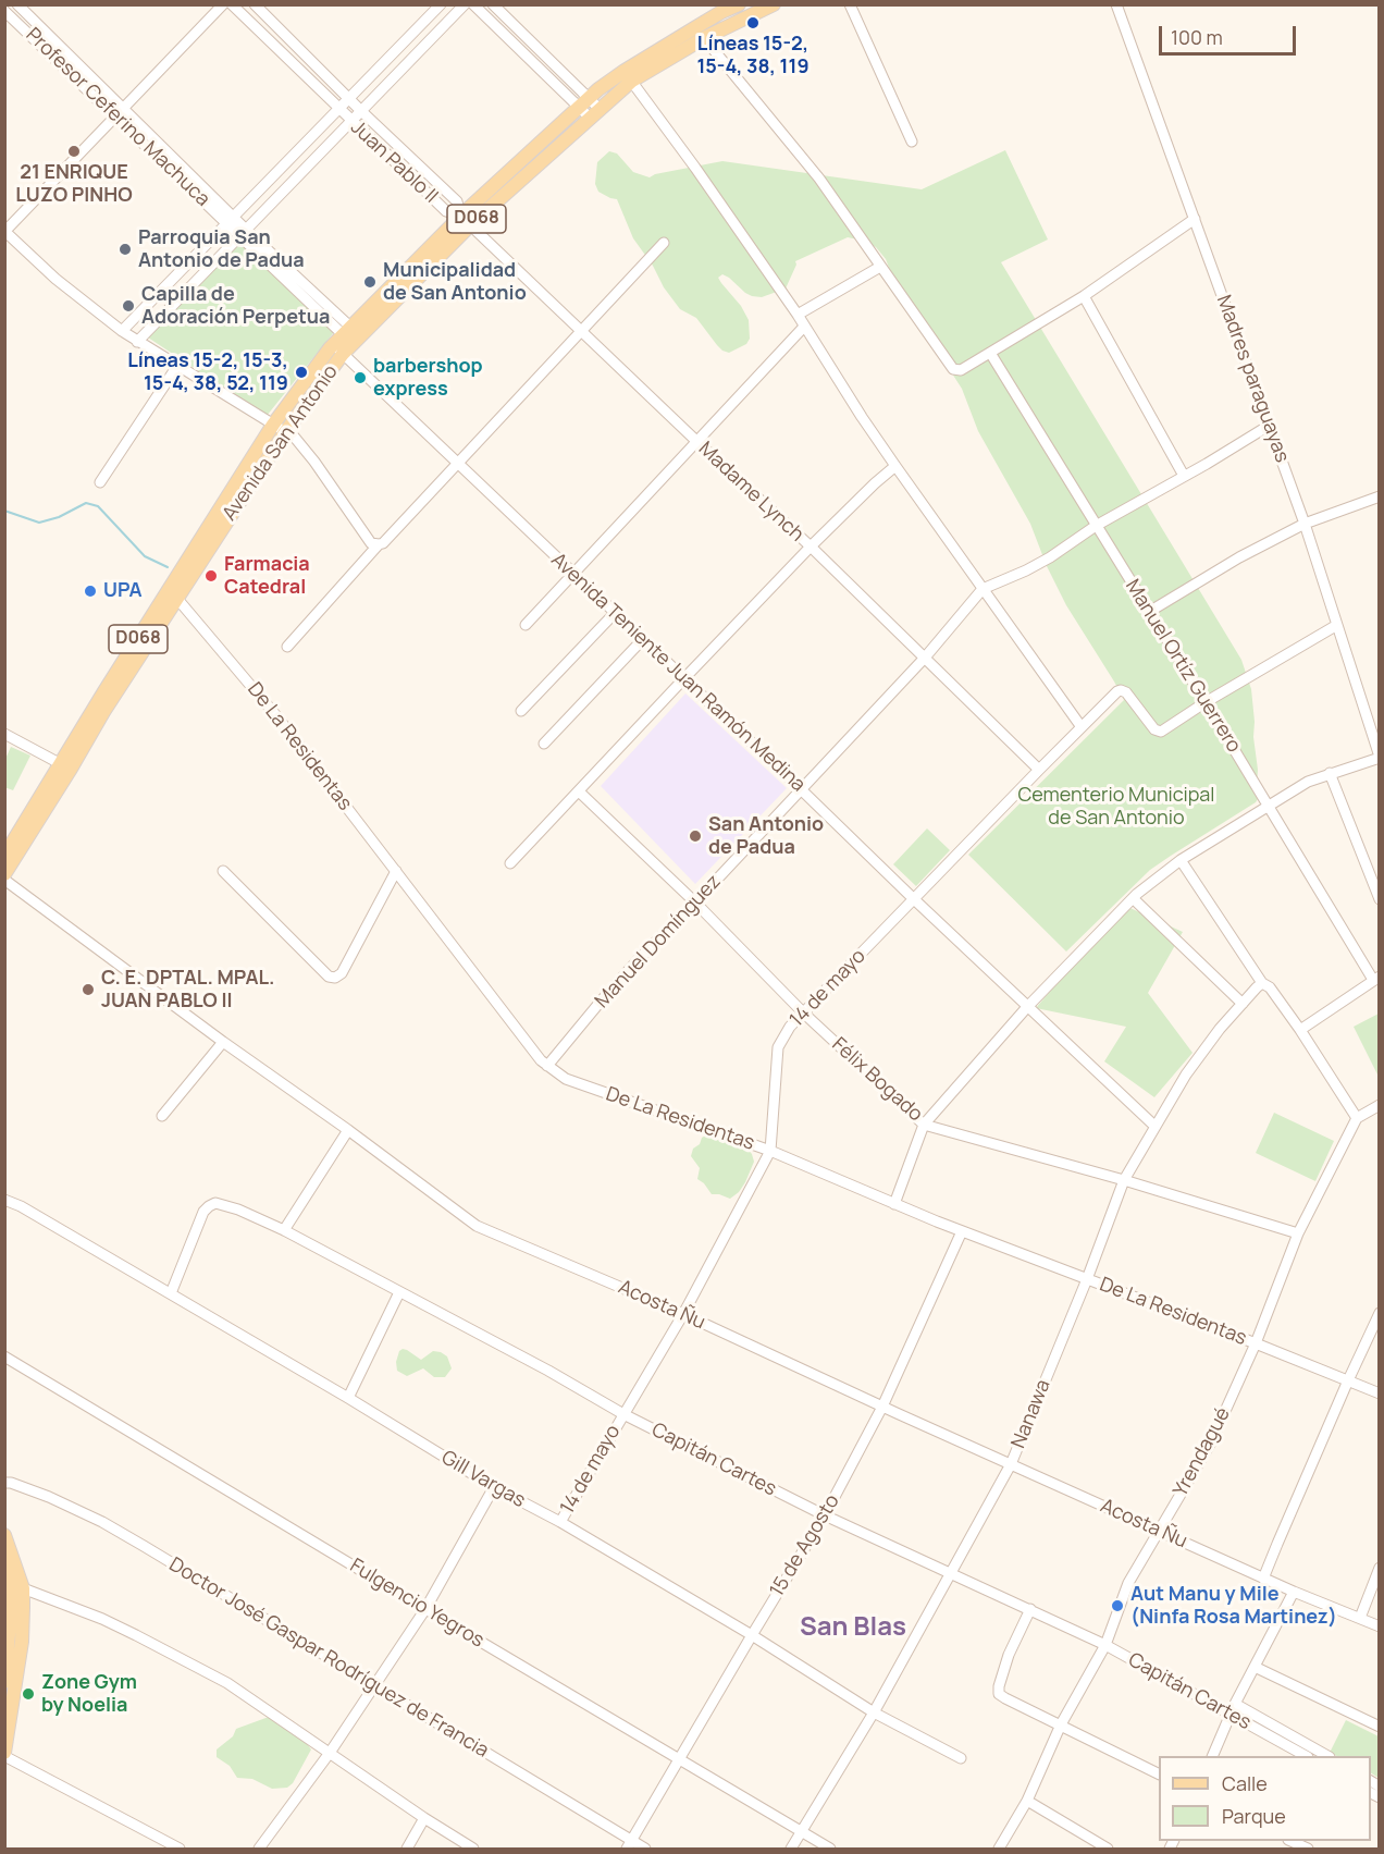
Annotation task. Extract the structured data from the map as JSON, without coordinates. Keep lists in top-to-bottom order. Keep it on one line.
{"streets":{"main road":["D068","Avenida San Antonio"],"street":["Profesor Ceferino Machuca","Juan Pablo II","Madres paraguayas","Madame Lynch","Manuel Ortíz Guerrero","Avenida Teniente Juan Ramón Medina","De La Residentas","Manuel Domínguez","14 de mayo","Félix Bogado","Acosta Ñu","Nanawa","Yrendagué","Capitán Cartes","Gill Vargas","15 de Agosto","Fulgencio Yegros","Doctor José Gaspar Rodríguez de Francia"]},"crossings":[["Profesor Ceferino Machuca","Avenida San Antonio"],["Profesor Ceferino Machuca","Avenida Teniente Juan Ramón Medina"],["Juan Pablo II","Avenida San Antonio"],["Juan Pablo II","Madame Lynch"],["Avenida San Antonio","Madame Lynch"],["Avenida San Antonio","Avenida Teniente Juan Ramón Medina"],["Avenida San Antonio","De La Residentas"],["Madame Lynch","Manuel Domínguez"],["Madame Lynch","14 de mayo"],["Manuel Ortíz Guerrero","14 de mayo"],["Avenida Teniente Juan Ramón Medina","Manuel Domínguez"],["Avenida Teniente Juan Ramón Medina","14 de mayo"],["Avenida Teniente Juan Ramón Medina","Nanawa"],["De La Residentas","Manuel Domínguez"],["De La Residentas","14 de mayo"],["De La Residentas","Nanawa"],["De La Residentas","Yrendagué"],["De La Residentas","15 de Agosto"],["Manuel Domínguez","Félix Bogado"],["14 de mayo","Félix Bogado"],["14 de mayo","Acosta Ñu"],["14 de mayo","Capitán Cartes"],["14 de mayo","Gill Vargas"],["Félix Bogado","Nanawa"],["Félix Bogado","Yrendagué"],["Acosta Ñu","Nanawa"],["Acosta Ñu","Yrendagué"],["Acosta Ñu","15 de Agosto"],["Nanawa","Capitán Cartes"],["Nanawa","Gill Vargas"],["Nanawa","Fulgencio Yegros"],["Yrendagué","Capitán Cartes"],["Capitán Cartes","Gill Vargas"],["Capitán Cartes","15 de Agosto"],["Gill Vargas","15 de Agosto"],["15 de Agosto","Fulgencio Yegros"],["15 de Agosto","Doctor José Gaspar Rodríguez de Francia"]],"districts":["San Blas"],"parks":["Cementerio Municipal de San Antonio"],"places":["Líneas 15-2, 15-4, 38, 119","21 ENRIQUE LUZO PINHO","Parroquia San Antonio de Padua","Municipalidad de San Antonio","Capilla de Adoración Perpetua","Líneas 15-2, 15-3, 15-4, 38, 52, 119","barbershop express","Farmacia Catedral","UPA","San Antonio de Padua","C. E. DPTAL. MPAL. JUAN PABLO II","Aut Manu y Mile (Ninfa Rosa Martinez)","Zone Gym by Noelia"],"legend":["Calle","Parque"],"scale_bar":"100 m"}
